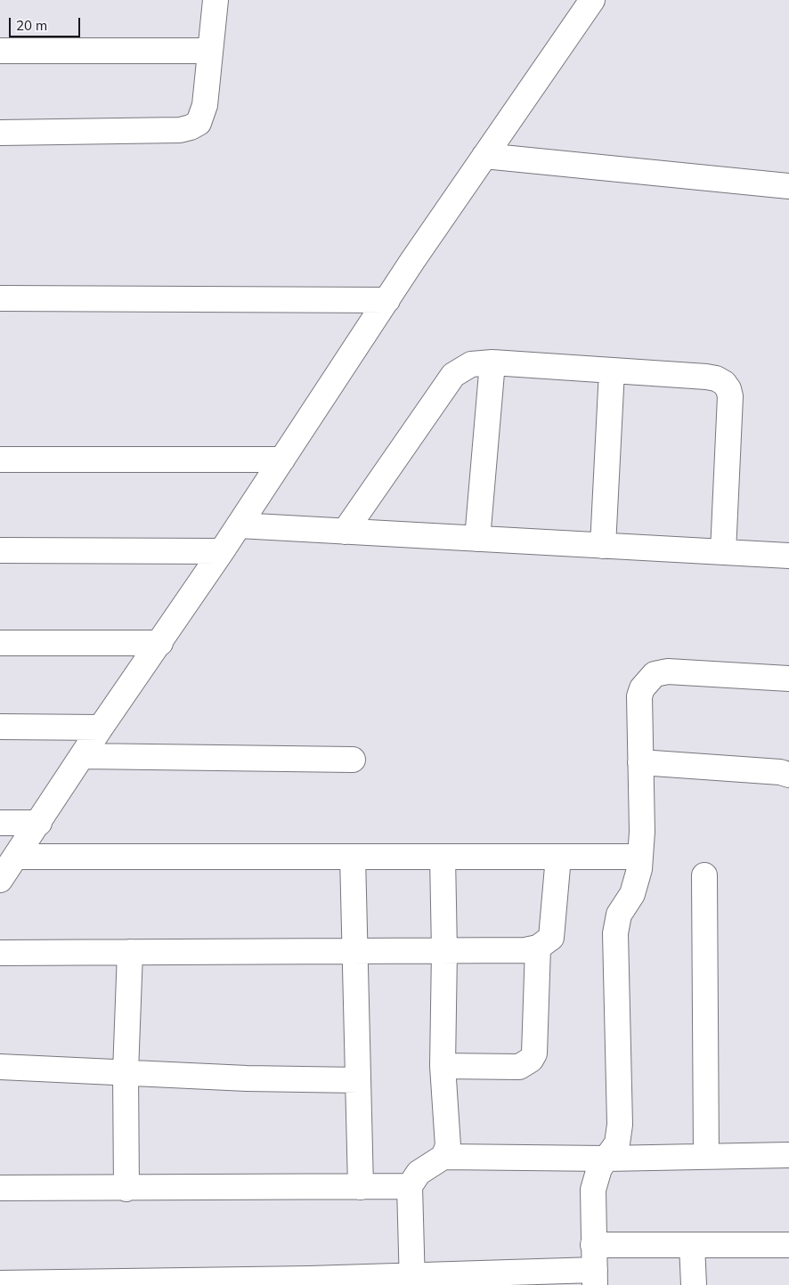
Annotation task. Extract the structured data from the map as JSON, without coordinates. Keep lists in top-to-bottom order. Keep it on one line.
{"scale_bar":"20 m"}
